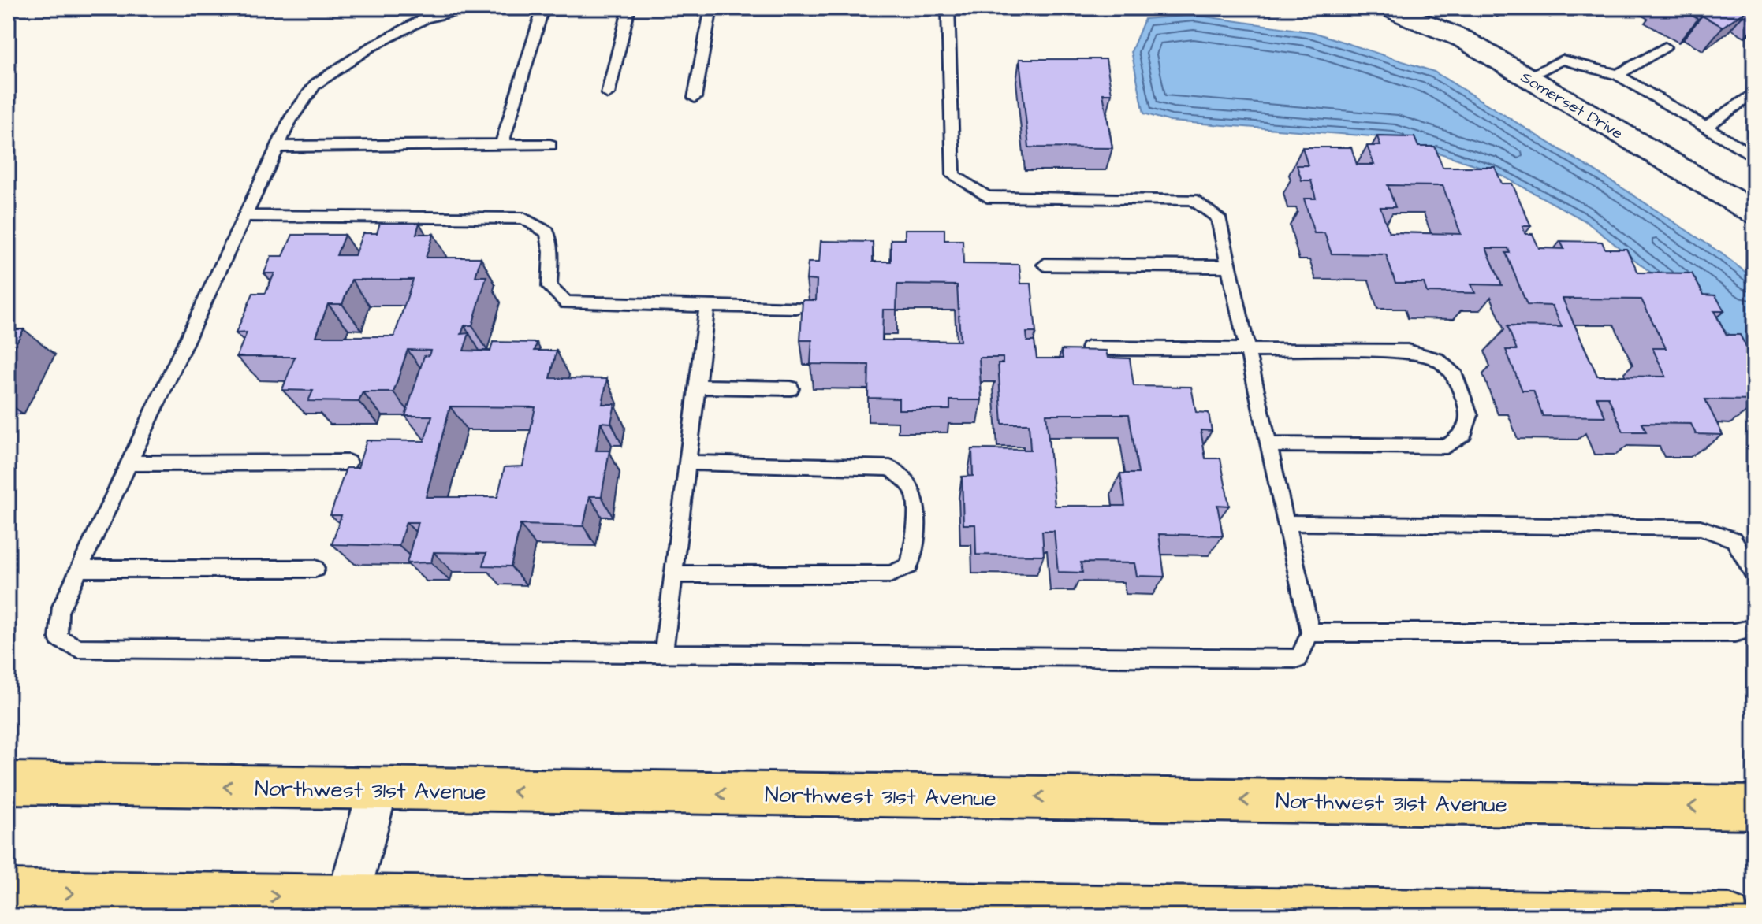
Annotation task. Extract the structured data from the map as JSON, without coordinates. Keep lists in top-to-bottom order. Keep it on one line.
{"streets":{"main road":["Northwest 31st Avenue"],"street":["Somerset Drive"]}}
